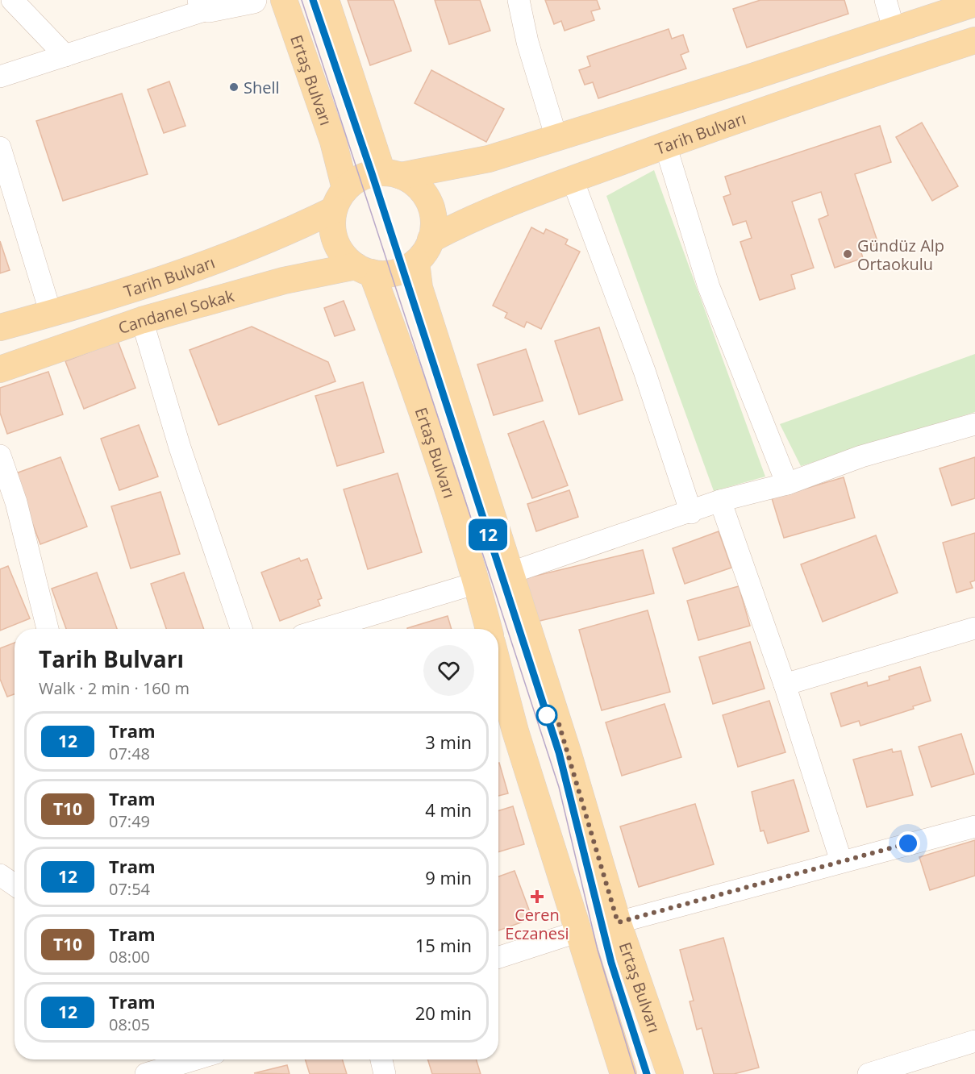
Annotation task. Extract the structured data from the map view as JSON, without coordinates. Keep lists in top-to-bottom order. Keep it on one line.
{"streets":{"main road":["Ertaş Bulvarı","Tarih Bulvarı","Candanel Sokak"]},"crossings":[["Ertaş Bulvarı","Tarih Bulvarı"],["Ertaş Bulvarı","Candanel Sokak"],["Tarih Bulvarı","Candanel Sokak"]],"places":{"other":["Shell","Gündüz Alp Ortaokulu"],"health":["Ceren Eczanesi"]},"lines":["tram line 12"],"page":{"on_map":"12","heading":["Tarih Bulvarı","Walk · 2 min · 160 m"],"list":[{"mark":"12","name":"Tram","note":"07:48","value":"3 min"},{"mark":"T10","name":"Tram","note":"07:49","value":"4 min"},{"mark":"12","name":"Tram","note":"07:54","value":"9 min"},{"mark":"T10","name":"Tram","note":"08:00","value":"15 min"},{"mark":"12","name":"Tram","note":"08:05","value":"20 min"}]}}
